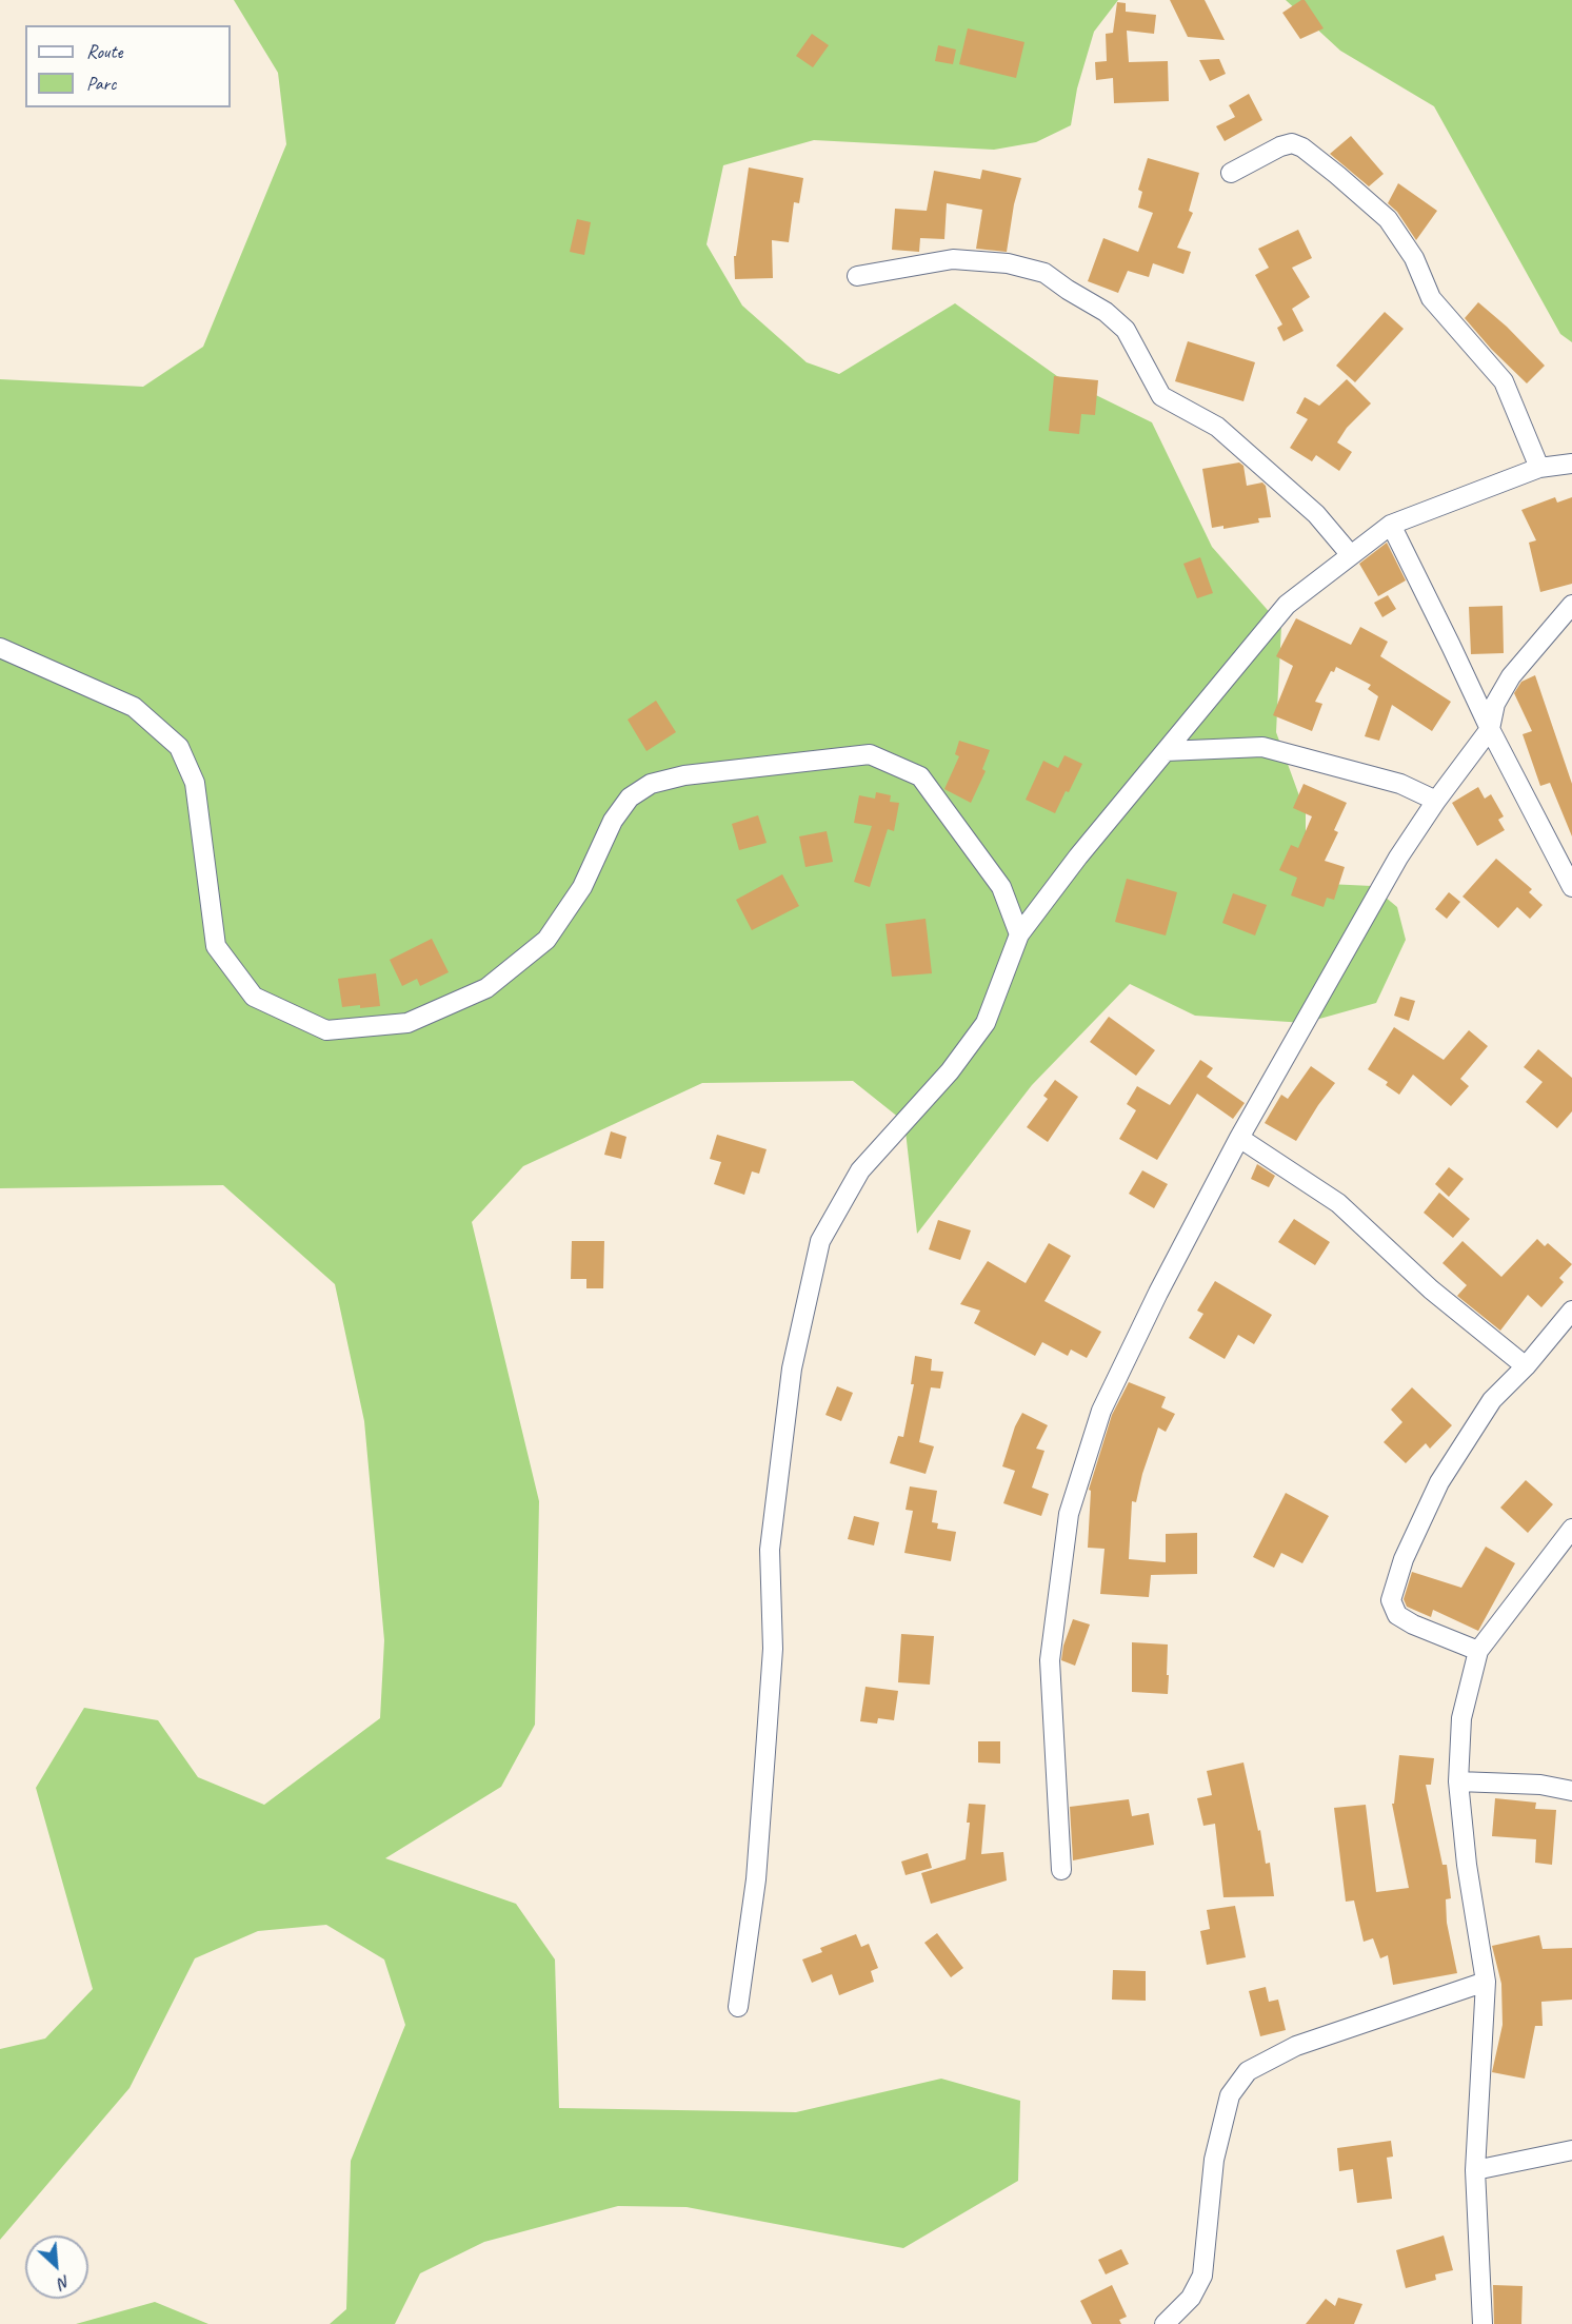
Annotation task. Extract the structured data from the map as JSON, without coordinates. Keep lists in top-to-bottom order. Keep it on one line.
{"legend":["Route","Parc"],"north":"bottom right"}
